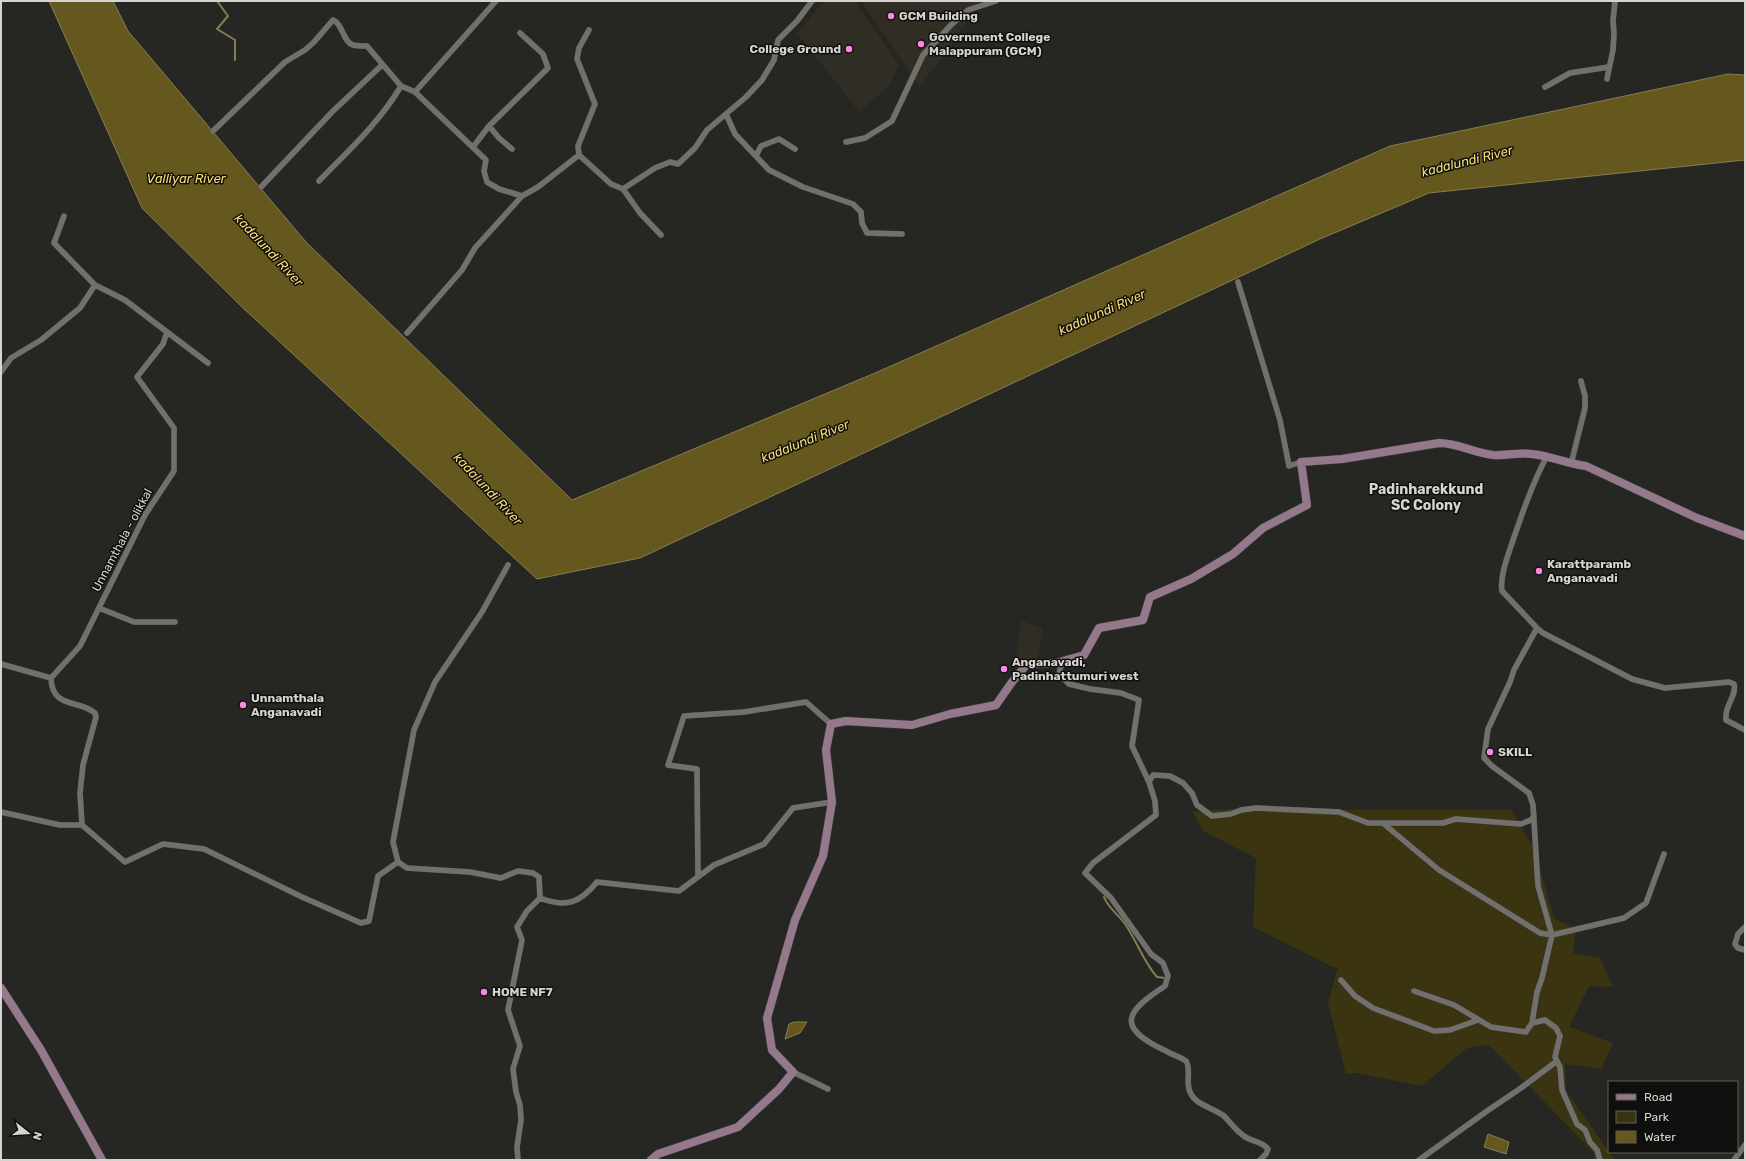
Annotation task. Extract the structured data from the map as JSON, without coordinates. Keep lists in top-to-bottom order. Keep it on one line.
{"streets":{"street":["Unnamthala - olikkal"]},"districts":["Padinharekkund SC Colony"],"water":["kadalundi River","Valliyar River"],"places":["GCM Building","Government College Malappuram (GCM)","College Ground","Karattparamb Anganavadi","Anganavadi, Padinhattumuri west","Unnamthala Anganavadi","SKILL","HOME NF7"],"legend":["Road","Park","Water"],"north":"right"}
